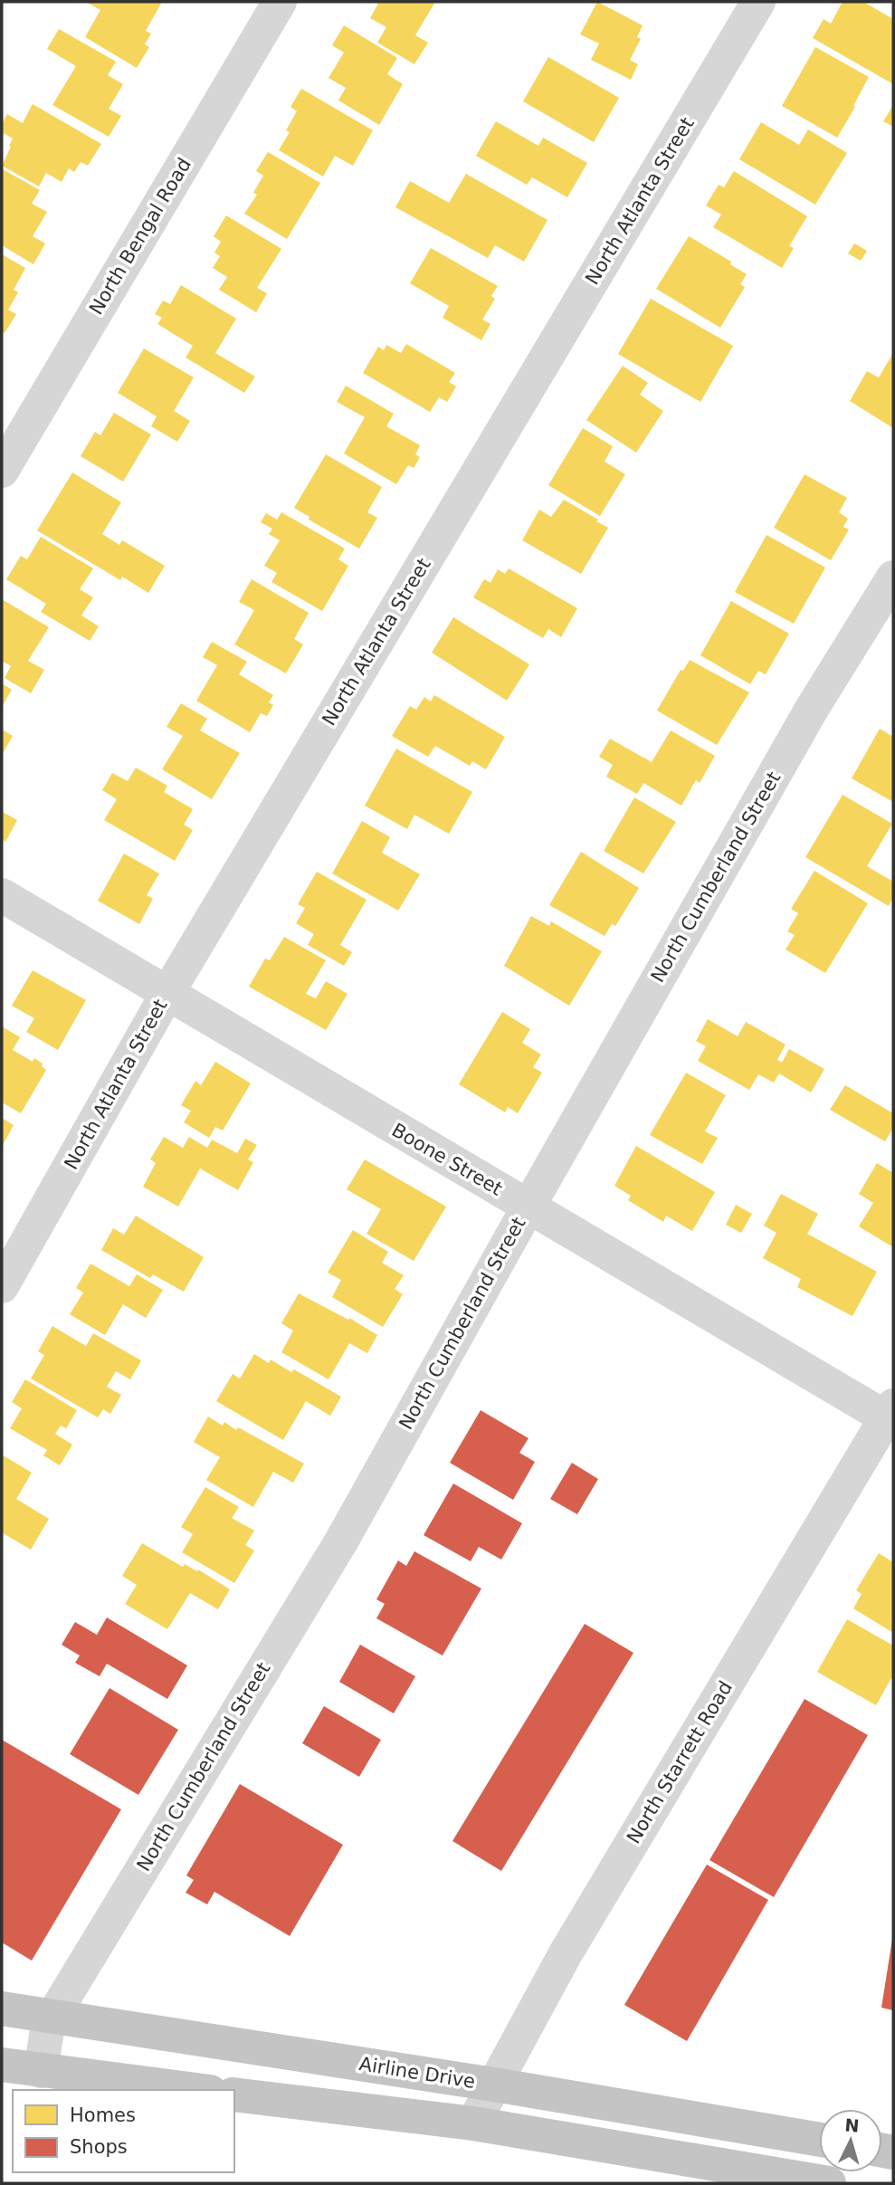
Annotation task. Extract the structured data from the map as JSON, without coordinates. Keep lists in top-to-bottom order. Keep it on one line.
{"streets":{"highway":["Airline Drive"],"street":["North Atlanta Street","North Bengal Road","North Cumberland Street","Boone Street","North Starrett Road"]},"crossings":[["North Atlanta Street","Boone Street"],["North Cumberland Street","Boone Street"],["North Cumberland Street","Airline Drive"],["Boone Street","North Starrett Road"],["North Starrett Road","Airline Drive"]],"legend":["Homes","Shops"],"north":"top"}
